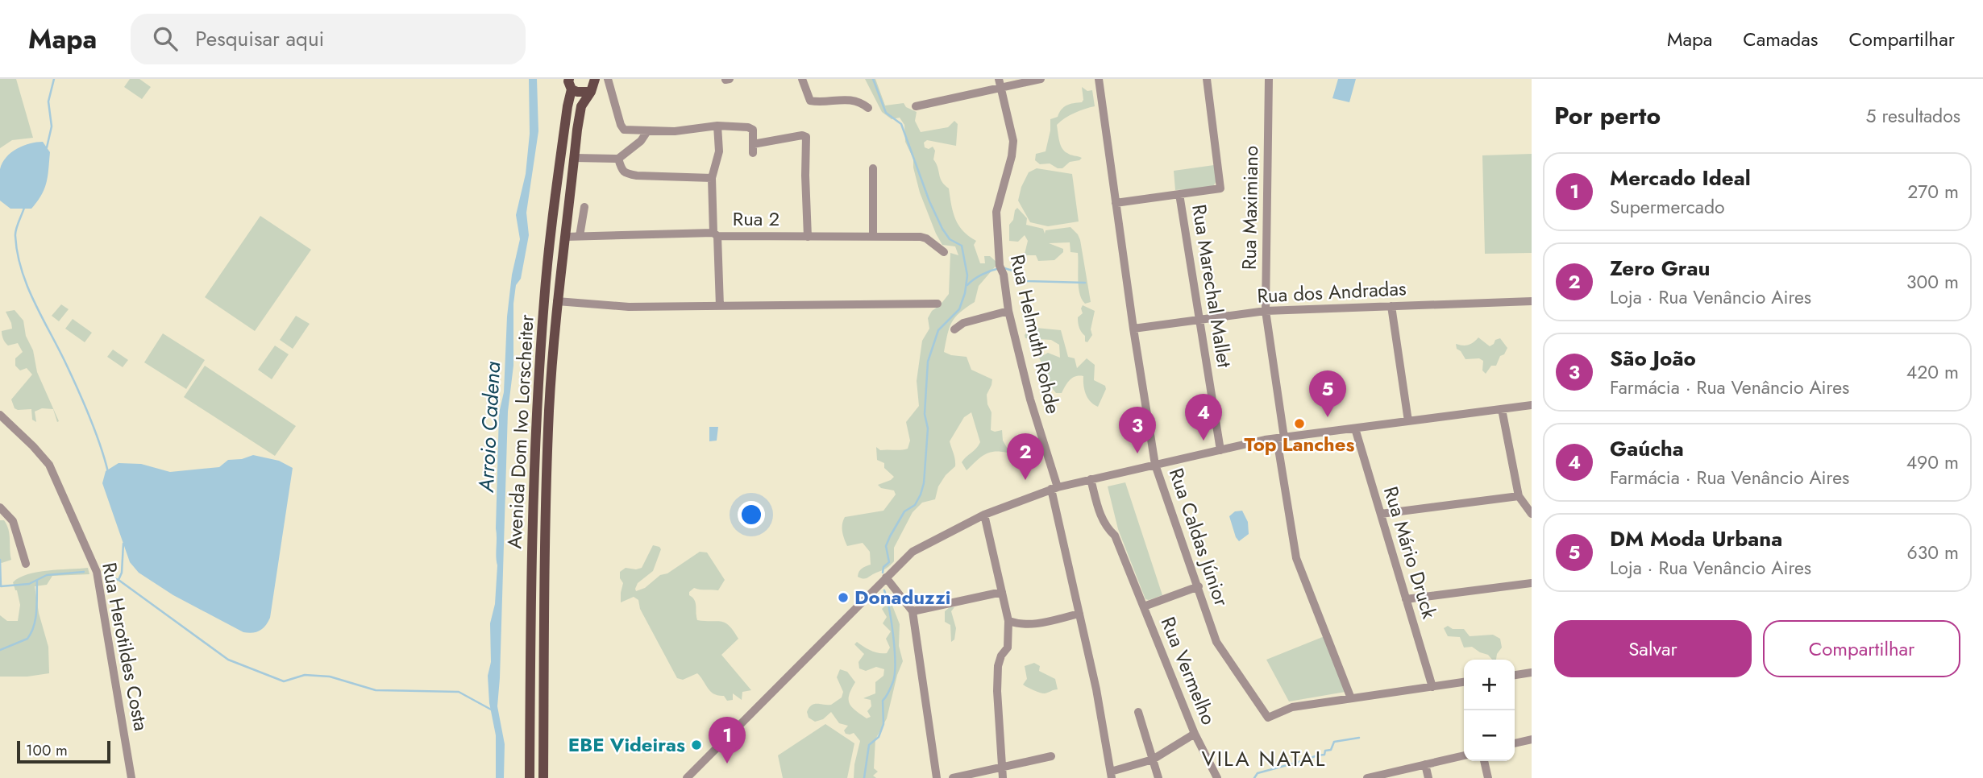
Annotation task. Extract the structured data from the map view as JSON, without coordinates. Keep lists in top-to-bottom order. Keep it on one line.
{"streets":{"main road":["Avenida Dom Ivo Lorscheiter"],"street":["Rua Maximiano","Rua 2","Rua Marechal Mallet","Rua dos Andradas","Rua Helmuth Rohde","Rua Caldas Júnior","Rua Mário Druck","Rua Herotildes Costa","Rua Vermelho"]},"crossings":[["Rua Maximiano","Rua dos Andradas"],["Rua Maximiano","Rua Caldas Júnior"],["Rua 2","Avenida Dom Ivo Lorscheiter"],["Rua Marechal Mallet","Rua dos Andradas"],["Rua dos Andradas","Rua Caldas Júnior"],["Rua Caldas Júnior","Rua Mário Druck"]],"districts":["VILA NATAL"],"water":["Arroio Cadena"],"places":["Top Lanches","Donaduzzi","EBE Videiras"],"scale_bar":"100 m","page":{"header":"Mapa","search":"Pesquisar aqui","nav":["Mapa","Camadas","Compartilhar"],"heading":["Por perto","5 resultados"],"list":[{"mark":"1","name":"Mercado Ideal","note":"Supermercado","value":"270 m"},{"mark":"2","name":"Zero Grau","note":"Loja · Rua Venâncio Aires","value":"300 m"},{"mark":"3","name":"São João","note":"Farmácia · Rua Venâncio Aires","value":"420 m"},{"mark":"4","name":"Gaúcha","note":"Farmácia · Rua Venâncio Aires","value":"490 m"},{"mark":"5","name":"DM Moda Urbana","note":"Loja · Rua Venâncio Aires","value":"630 m"}],"pins":["5","4","3","2","1"],"buttons":["Salvar","Compartilhar"],"map_buttons":["+","−"],"scale":"100 m"}}
